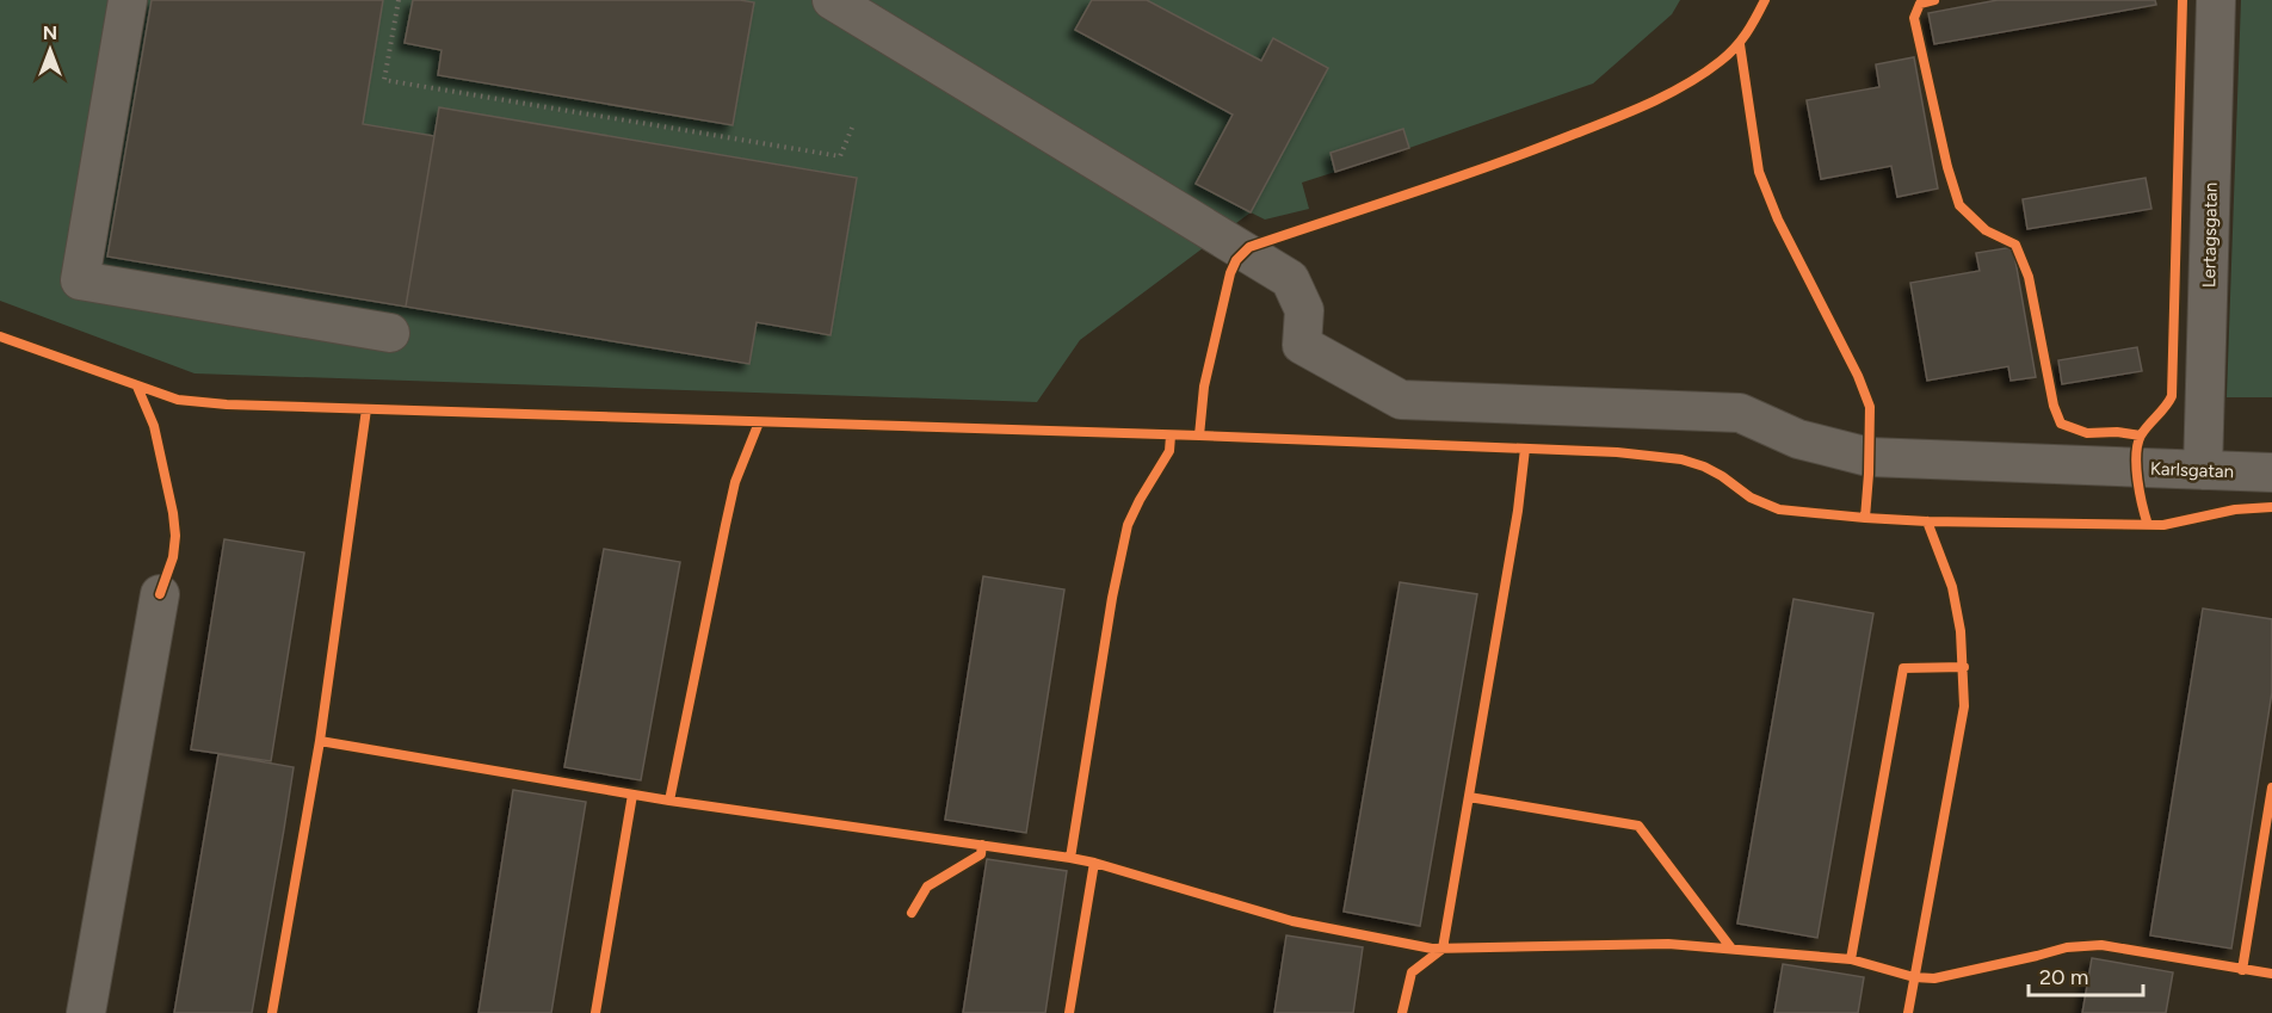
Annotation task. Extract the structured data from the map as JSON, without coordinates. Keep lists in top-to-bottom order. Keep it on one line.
{"streets":{"street":["Lertagsgatan","Karlsgatan"]},"crossings":[["Lertagsgatan","Karlsgatan"]],"scale_bar":"20 m","north":"top"}
